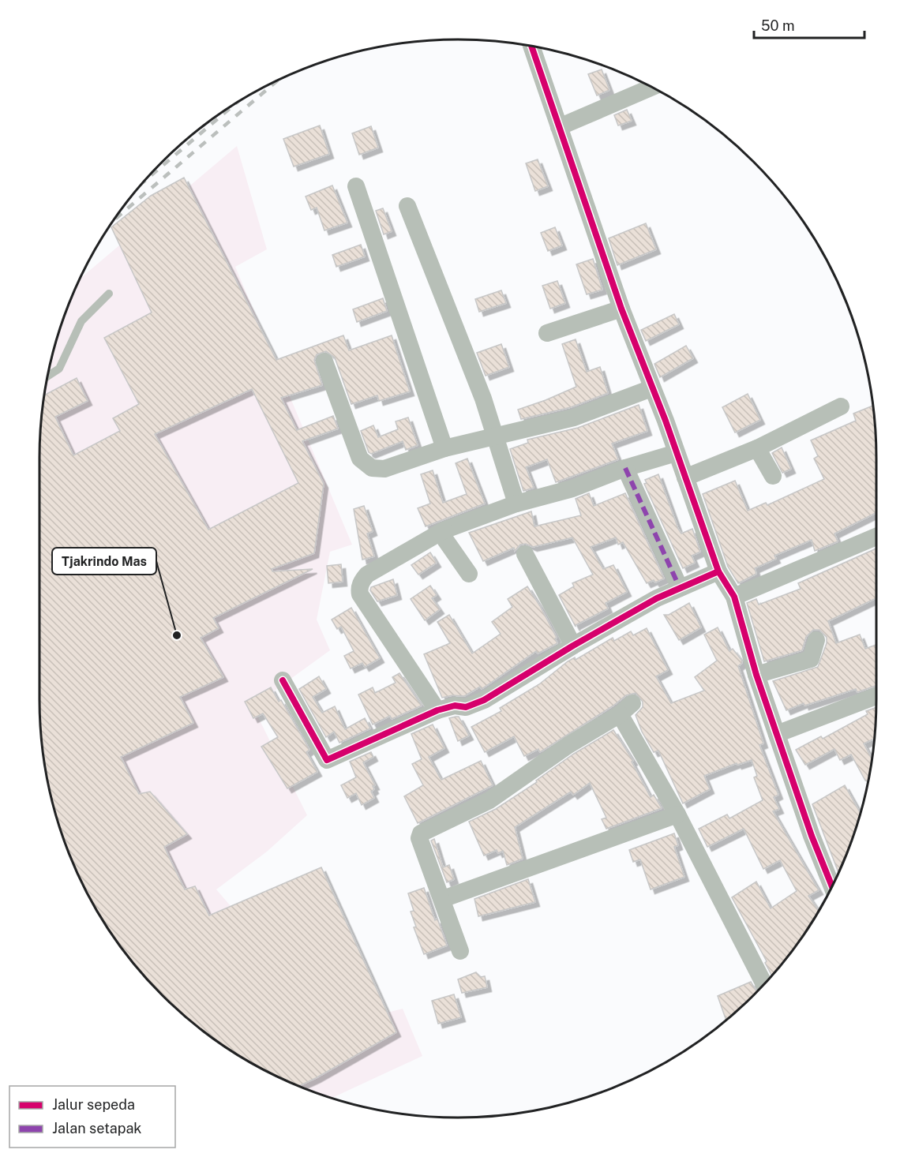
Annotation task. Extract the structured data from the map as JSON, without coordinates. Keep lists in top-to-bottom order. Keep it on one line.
{"places":["Tjakrindo Mas"],"legend":["Jalur sepeda","Jalan setapak"],"scale_bar":"50 m"}
